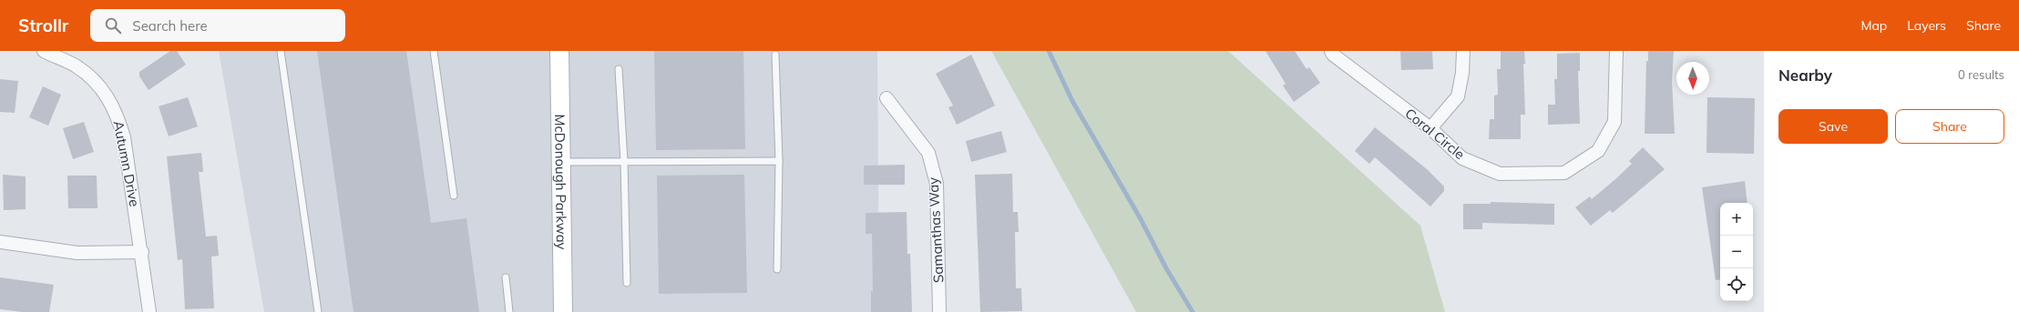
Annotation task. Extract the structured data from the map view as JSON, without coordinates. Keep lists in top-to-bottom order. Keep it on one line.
{"streets":{"street":["Coral Circle","Autumn Drive","McDonough Parkway","Samanthas Way"]},"north":"bottom","page":{"header":"Strollr","search":"Search here","nav":["Map","Layers","Share"],"heading":["Nearby","0 results"],"buttons":["Save","Share"],"map_buttons":["+","−"]}}
